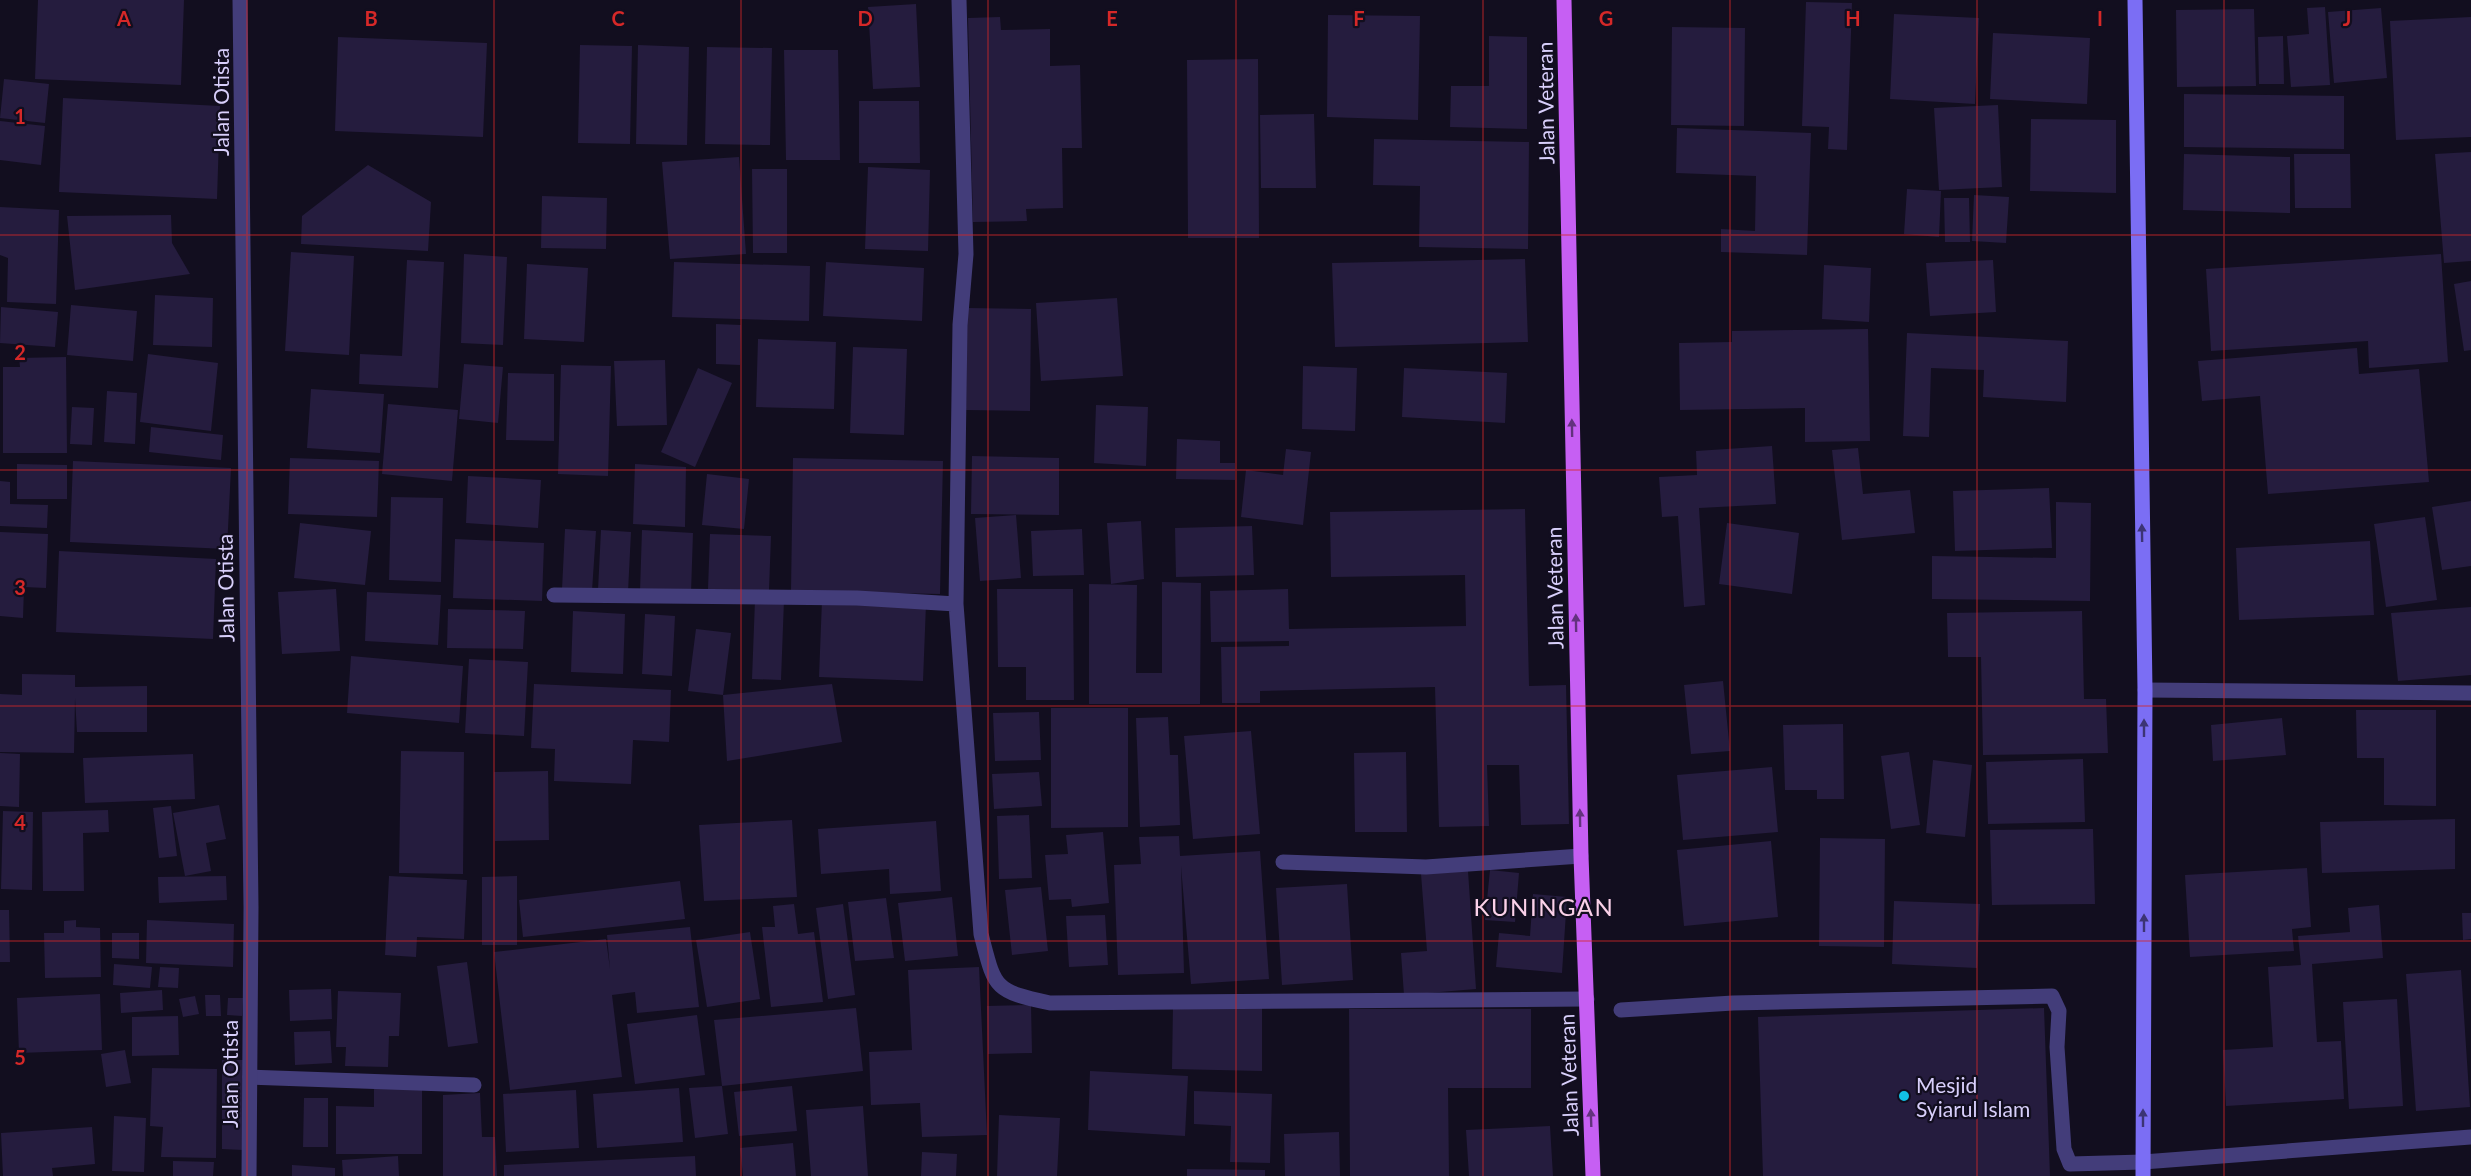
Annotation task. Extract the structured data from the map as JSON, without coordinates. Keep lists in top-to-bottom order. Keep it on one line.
{"streets":{"main road":["Jalan Veteran"],"street":["Jalan Otista"]},"one_way":["Jalan Veteran"],"districts":["KUNINGAN"],"places":["Mesjid Syiarul Islam"],"grid":{"columns":["A","B","C","D","E","F","G","H","I","J"],"rows":["1","2","3","4","5"]}}
